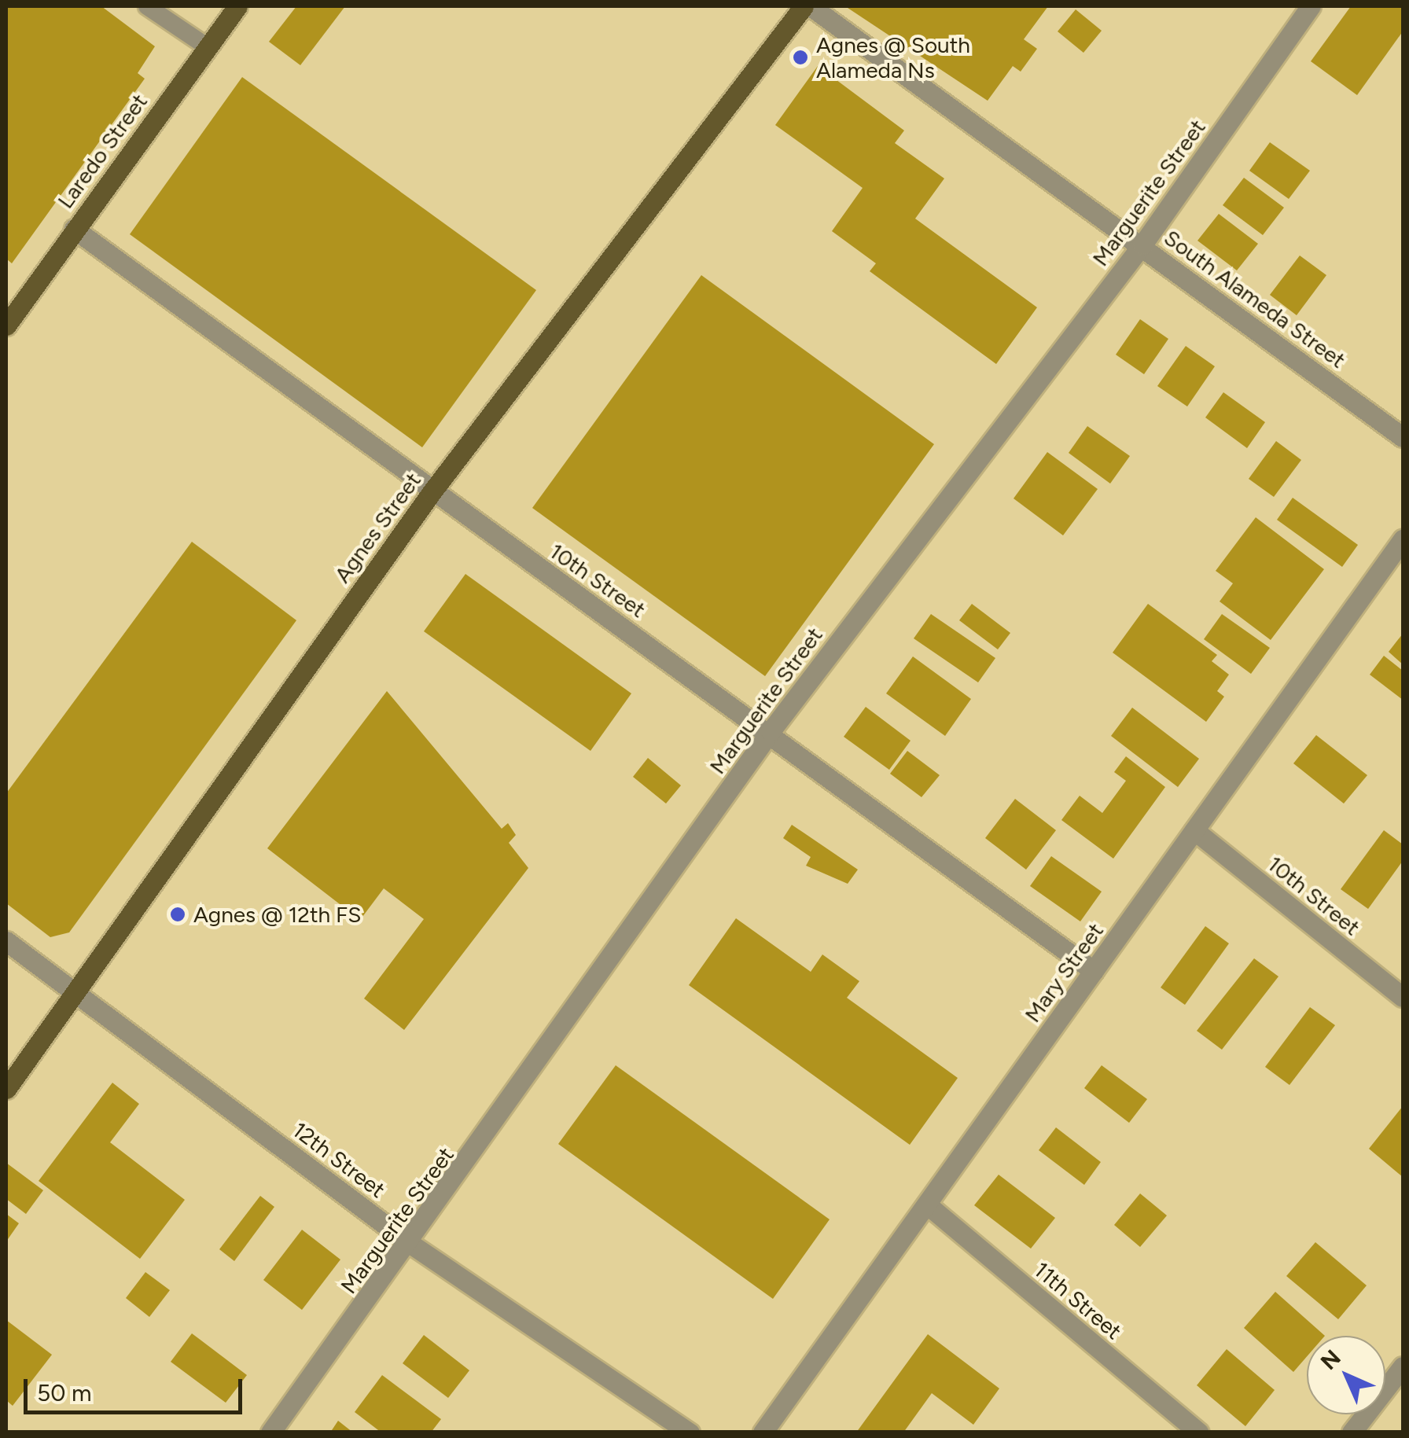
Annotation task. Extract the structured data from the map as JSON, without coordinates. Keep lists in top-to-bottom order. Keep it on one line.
{"streets":{"main road":["Laredo Street","Agnes Street"],"street":["Marguerite Street","South Alameda Street","10th Street","Mary Street","12th Street","11th Street"]},"crossings":[["Laredo Street","10th Street"],["Marguerite Street","South Alameda Street"],["Marguerite Street","10th Street"],["Marguerite Street","12th Street"],["Agnes Street","10th Street"],["Agnes Street","12th Street"],["10th Street","Mary Street"],["Mary Street","11th Street"]],"places":["Agnes @ South Alameda Ns","Agnes @ 12th FS"],"scale_bar":"50 m","north":"top left"}
